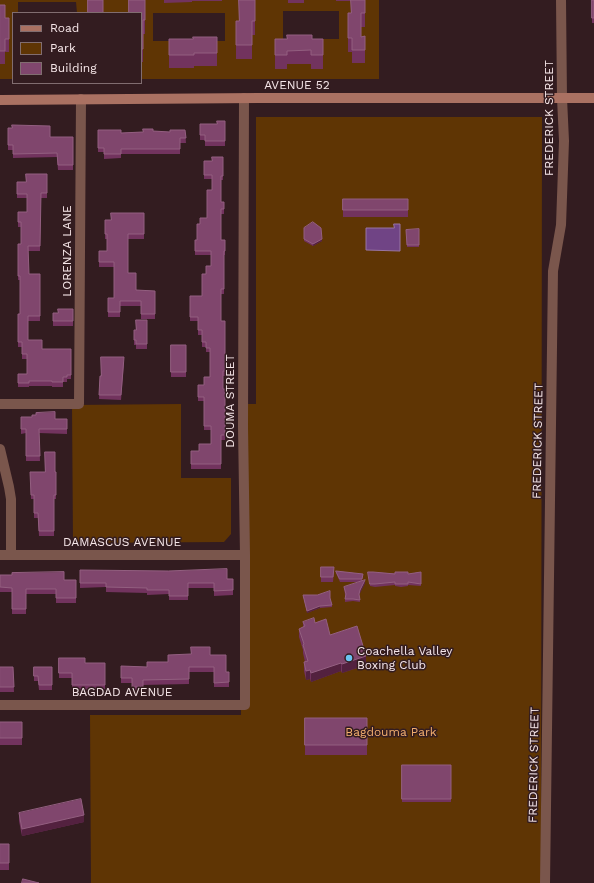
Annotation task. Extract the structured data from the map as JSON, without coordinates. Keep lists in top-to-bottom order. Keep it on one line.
{"streets":{"main road":["AVENUE 52"],"street":["FREDERICK STREET","LORENZA LANE","DOUMA STREET","DAMASCUS AVENUE","BAGDAD AVENUE"]},"crossings":[["AVENUE 52","FREDERICK STREET"],["AVENUE 52","LORENZA LANE"],["AVENUE 52","DOUMA STREET"],["DOUMA STREET","DAMASCUS AVENUE"],["DOUMA STREET","BAGDAD AVENUE"]],"parks":["Bagdouma Park"],"places":["Coachella Valley Boxing Club"],"legend":["Road","Park","Building"]}
